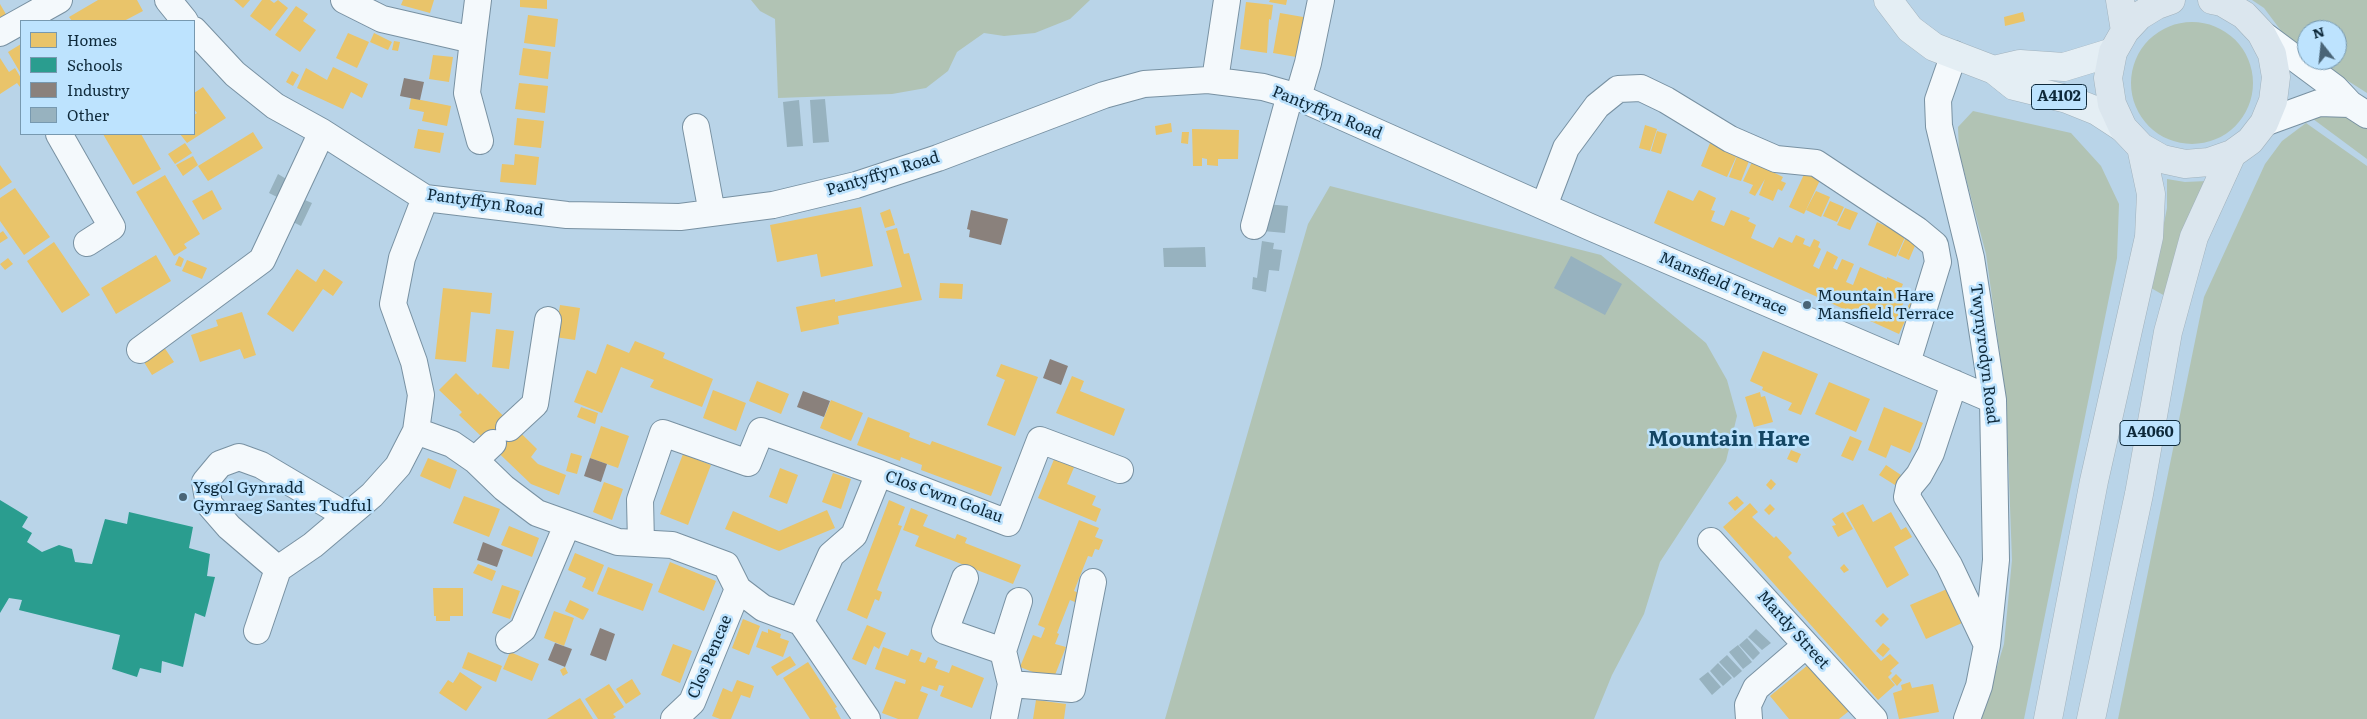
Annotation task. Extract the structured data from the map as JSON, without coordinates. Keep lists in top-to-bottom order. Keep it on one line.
{"streets":{"highway":["A4060"],"main road":["A4102"],"street":["Pantyffyn Road","Mansfield Terrace","Twynyrodyn Road","Clos Cwm Golau","Mardy Street","Clos Pencae"]},"crossings":[["A4102","Twynyrodyn Road"],["A4102","A4060"],["Pantyffyn Road","Mansfield Terrace"],["Mansfield Terrace","Twynyrodyn Road"]],"districts":["Mountain Hare"],"places":["Mountain Hare Mansfield Terrace","Ysgol Gynradd Gymraeg Santes Tudful"],"legend":["Homes","Schools","Industry","Other"],"north":"top"}
